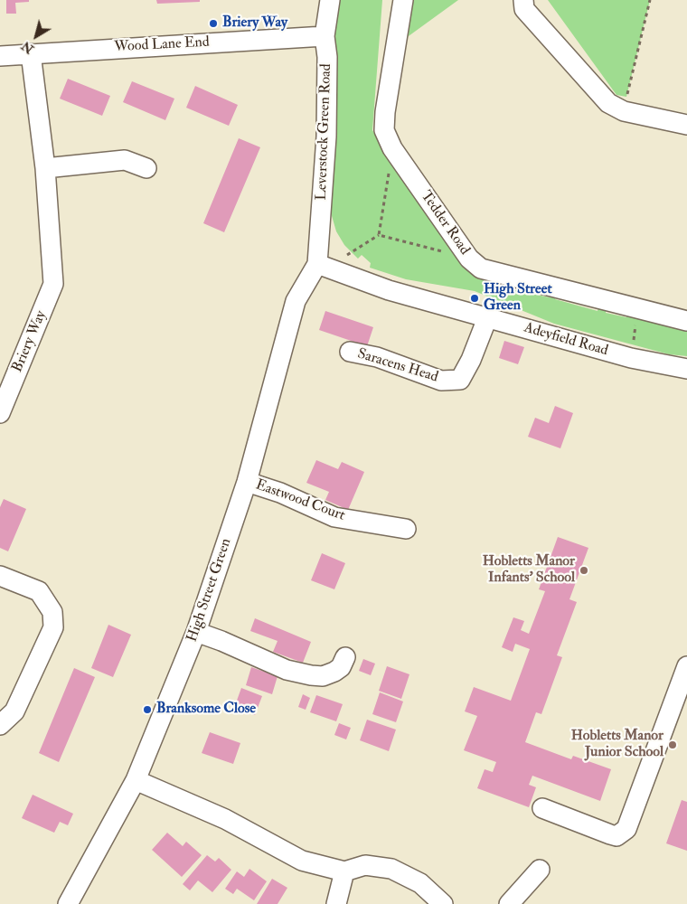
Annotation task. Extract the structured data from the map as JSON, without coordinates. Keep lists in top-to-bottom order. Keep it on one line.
{"streets":{"street":["Wood Lane End","Leverstock Green Road","Tedder Road","Adeyfield Road","Briery Way","Saracens Head","Eastwood Court","High Street Green"]},"crossings":[["Wood Lane End","Leverstock Green Road"],["Wood Lane End","Briery Way"],["Leverstock Green Road","Adeyfield Road"],["Leverstock Green Road","High Street Green"],["Adeyfield Road","Saracens Head"],["Adeyfield Road","High Street Green"],["Eastwood Court","High Street Green"]],"places":["Briery Way","High Street Green","Hobletts Manor Infants' School","Branksome Close","Hobletts Manor Junior School"],"north":"bottom left"}
